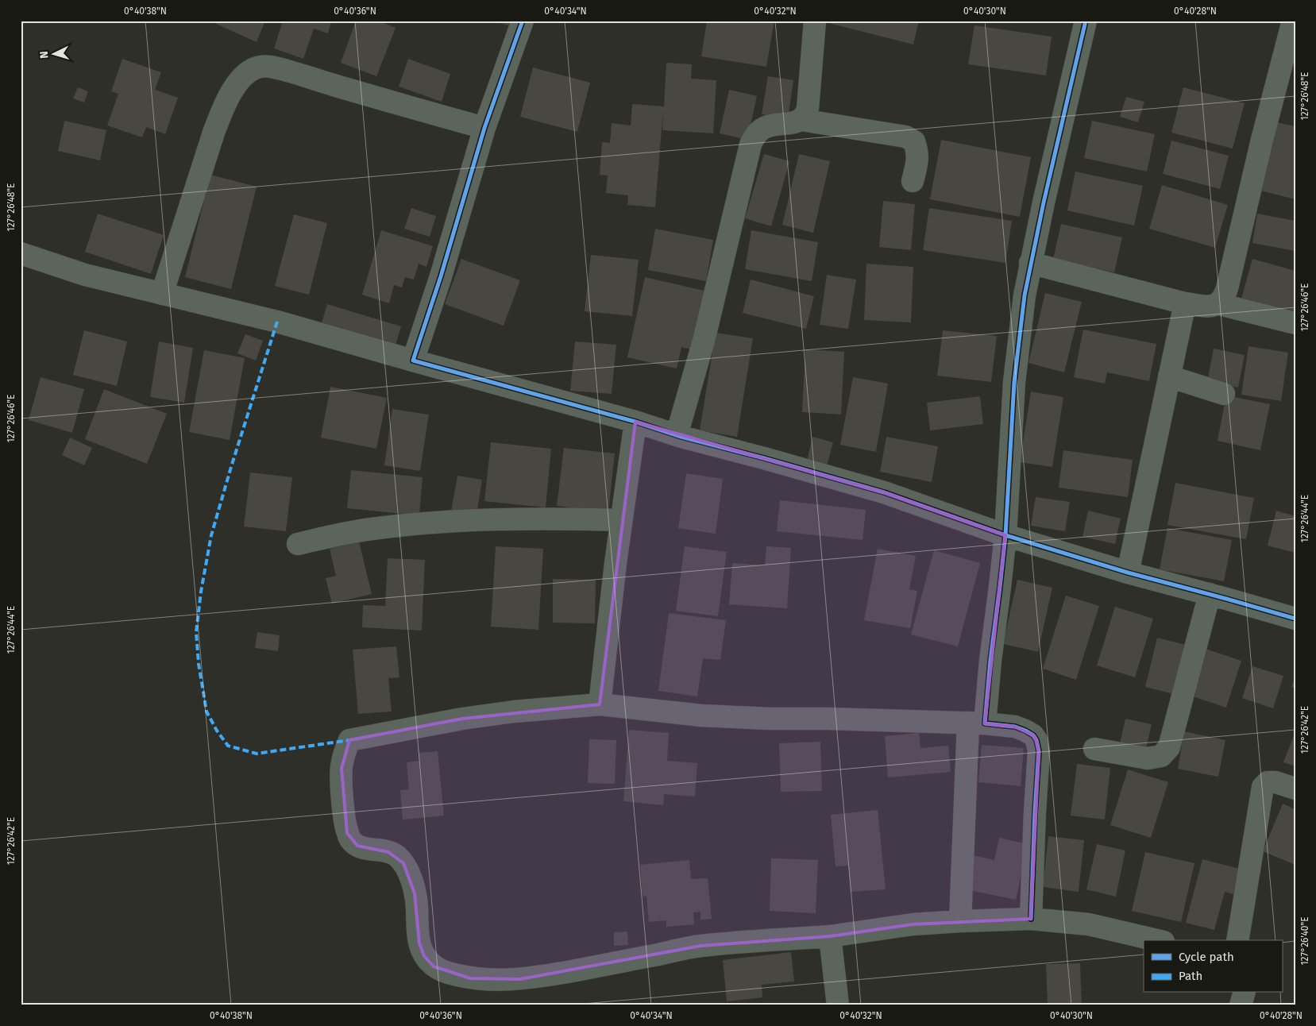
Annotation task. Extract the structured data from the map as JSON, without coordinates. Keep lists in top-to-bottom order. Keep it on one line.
{"legend":["Cycle path","Path"],"north":"left","coordinates":["0°40'38\"N","0°40'36\"N","0°40'34\"N","0°40'32\"N","0°40'30\"N","0°40'28\"N","127°26'48\"E","127°26'46\"E","127°26'44\"E","127°26'42\"E","127°26'40\"E"]}
